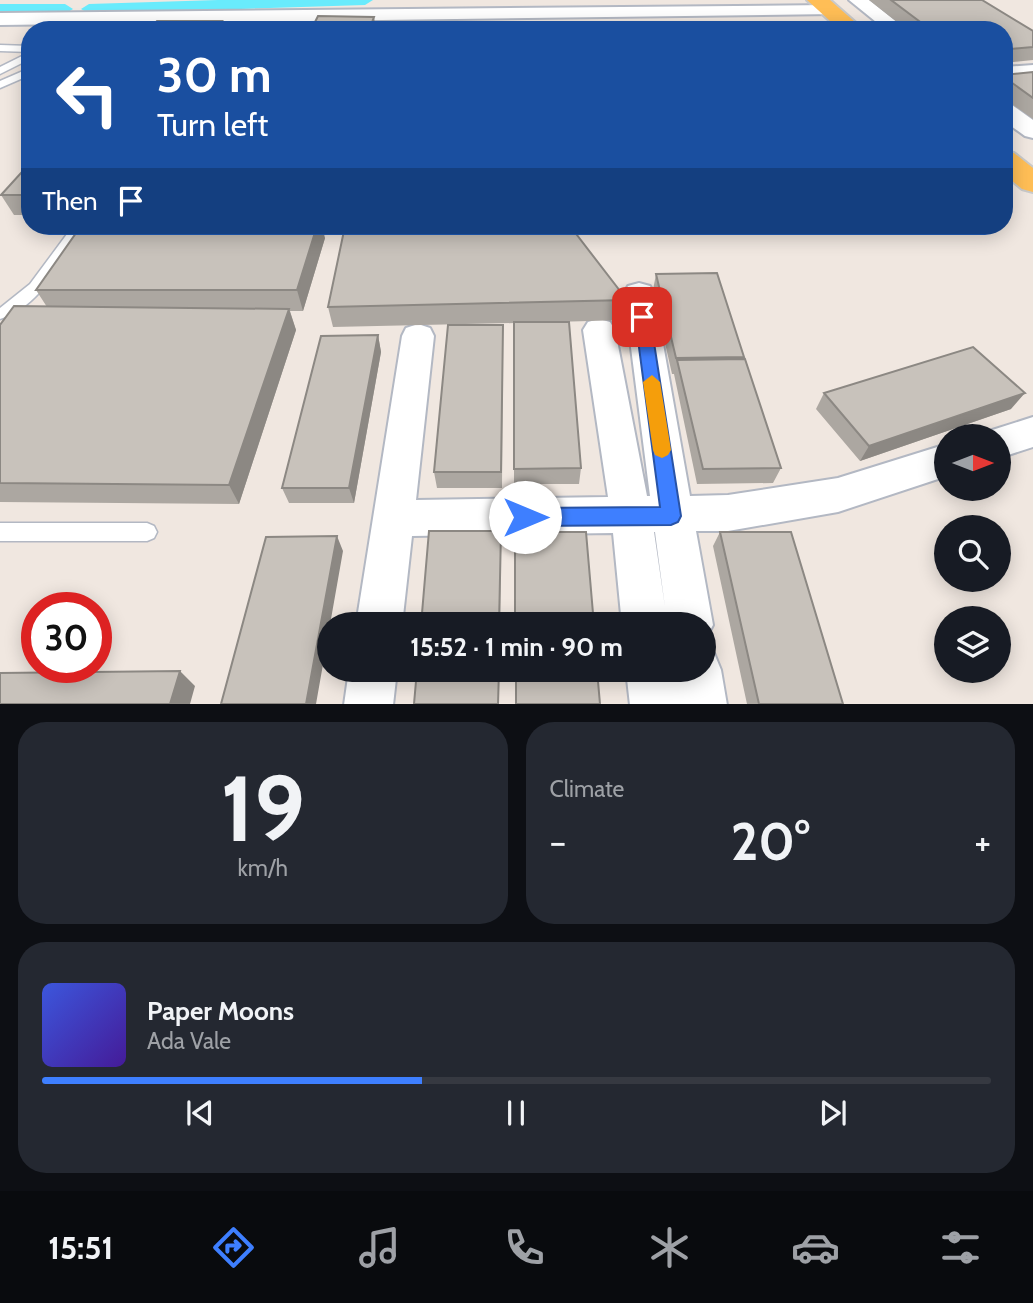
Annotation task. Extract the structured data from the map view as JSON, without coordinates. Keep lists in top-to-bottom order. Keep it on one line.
{"north":"right","page":{"turn":["30 m","Turn left"],"then":"Then","limit":"30","trip":"15:52 · 1 min · 90 m","tile":[["19","km/h"],"Climate"],"heat":["−","20°","+"],"song":["Paper Moons","Ada Vale"],"tabs":"15:51"}}
